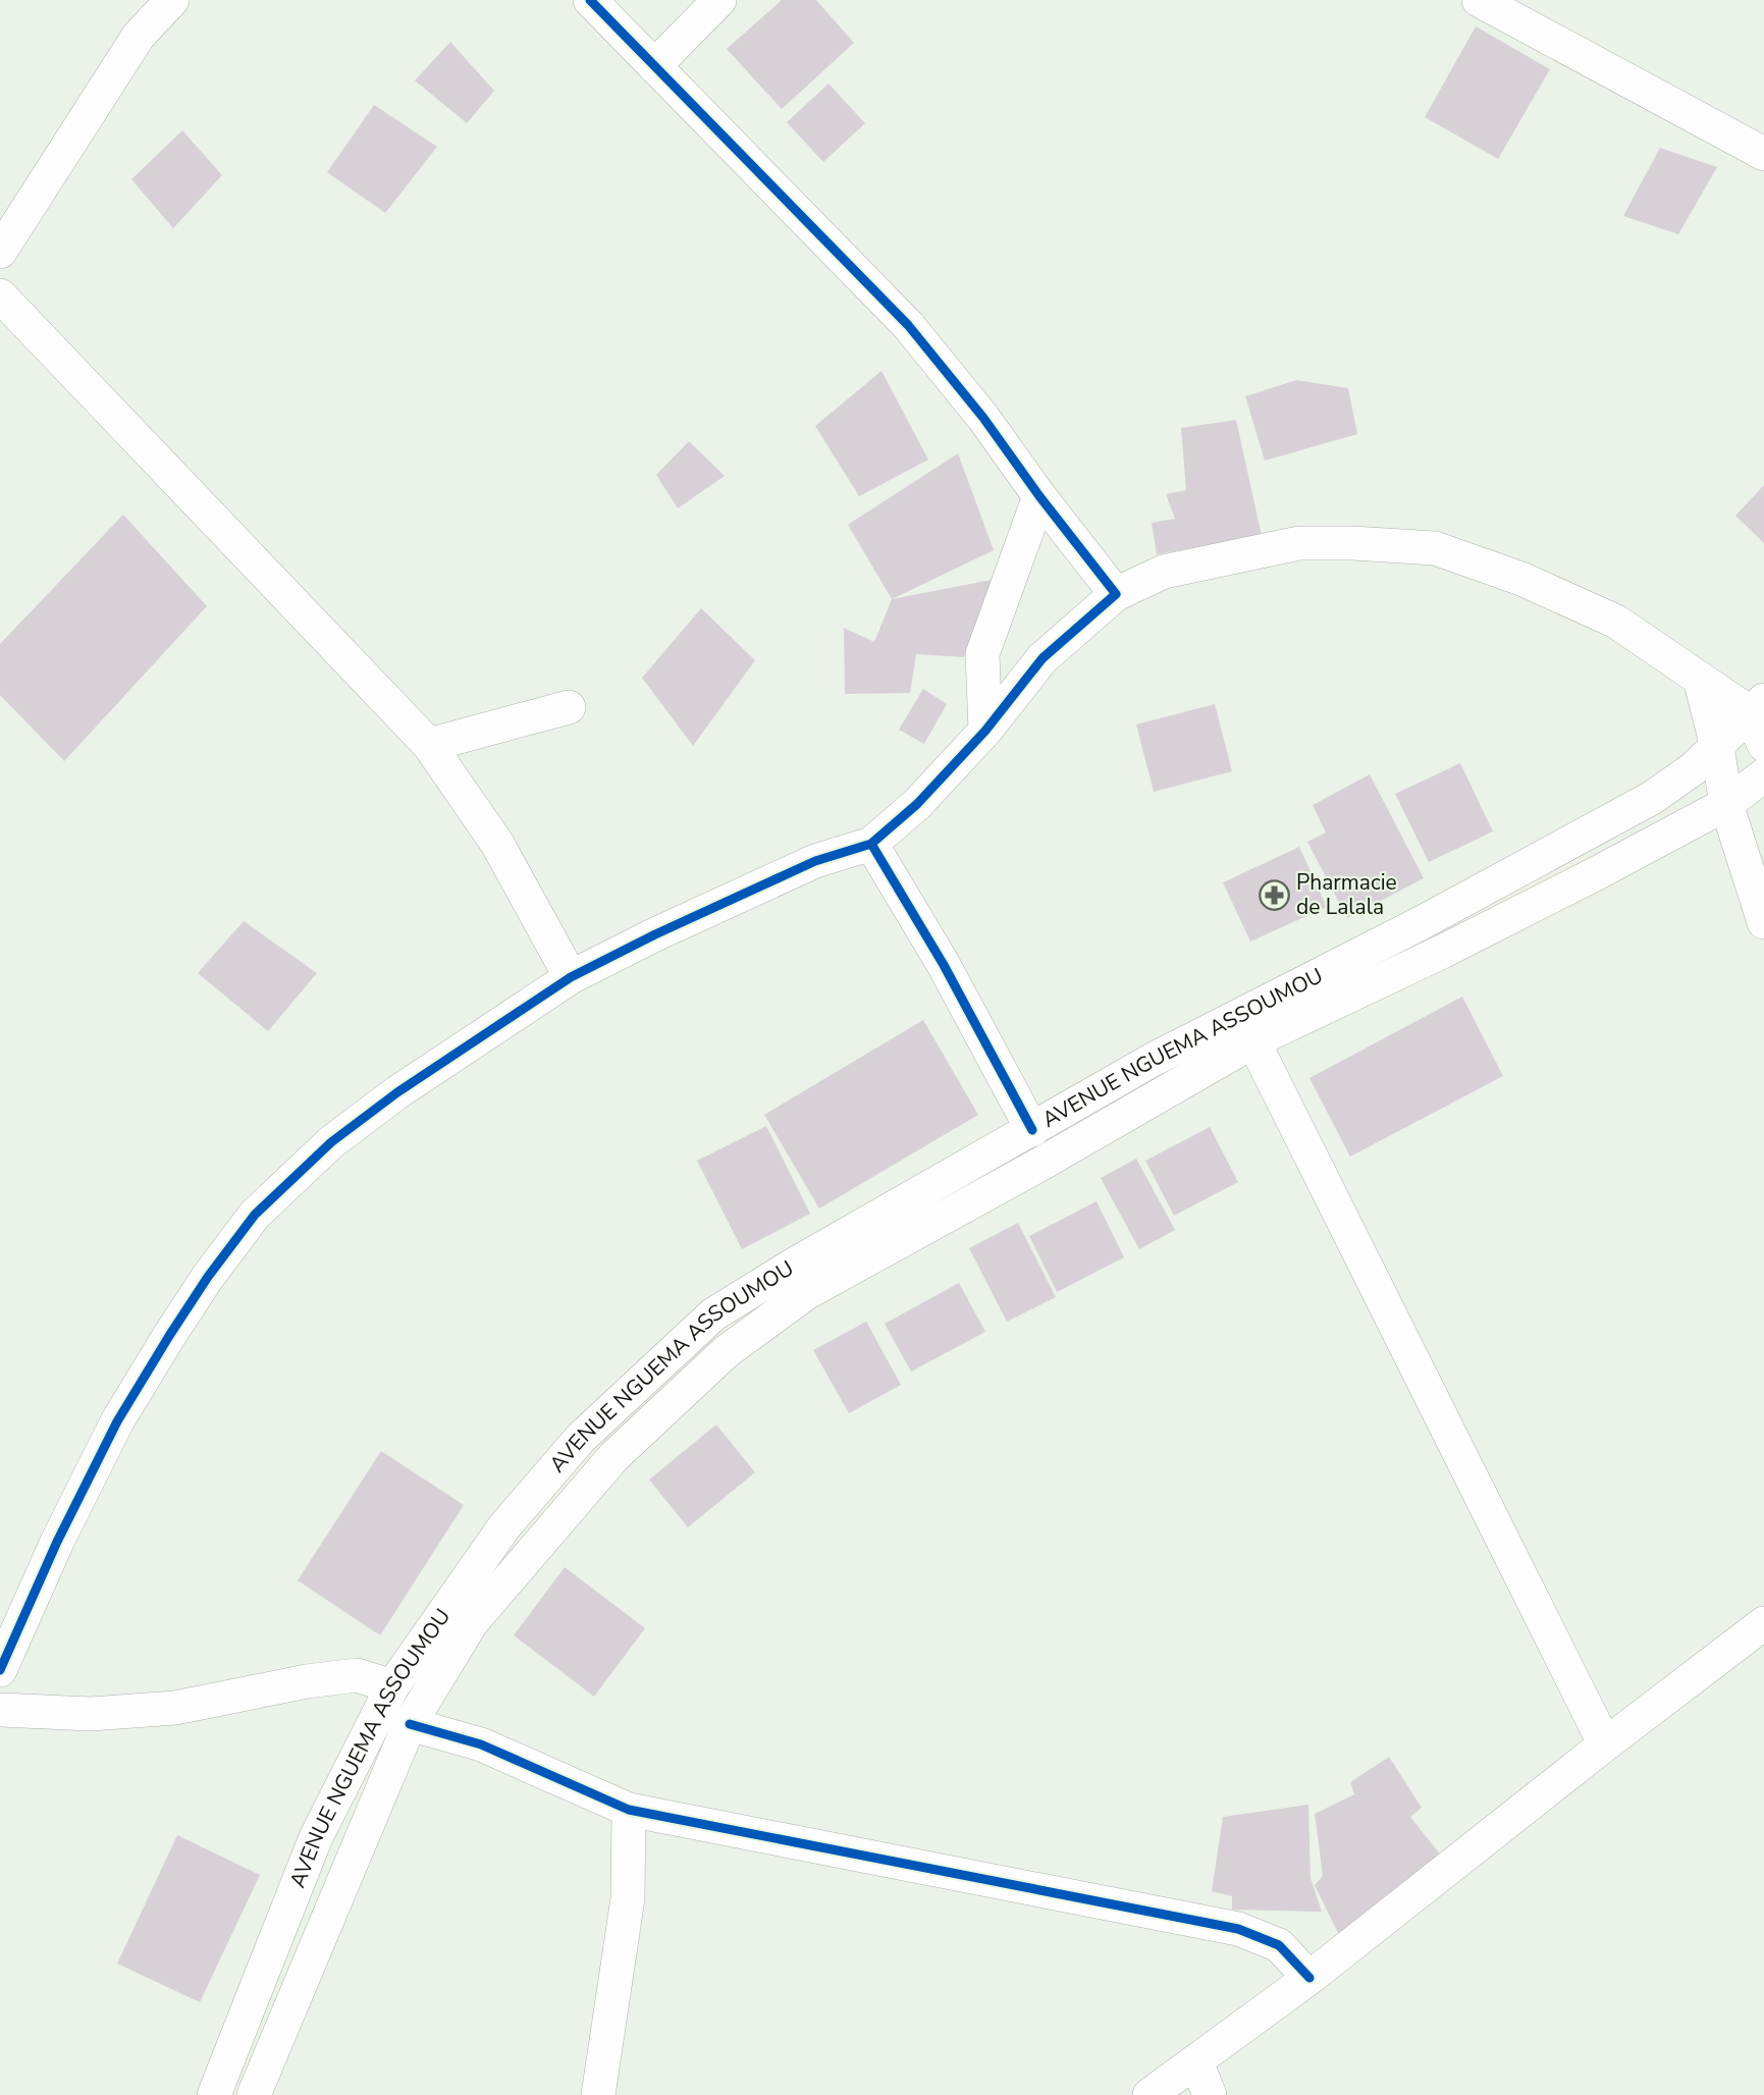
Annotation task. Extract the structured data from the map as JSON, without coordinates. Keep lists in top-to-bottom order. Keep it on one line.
{"streets":{"street":["AVENUE NGUEMA ASSOUMOU"]},"places":{"pharmacy":["Pharmacie de Lalala"]}}
